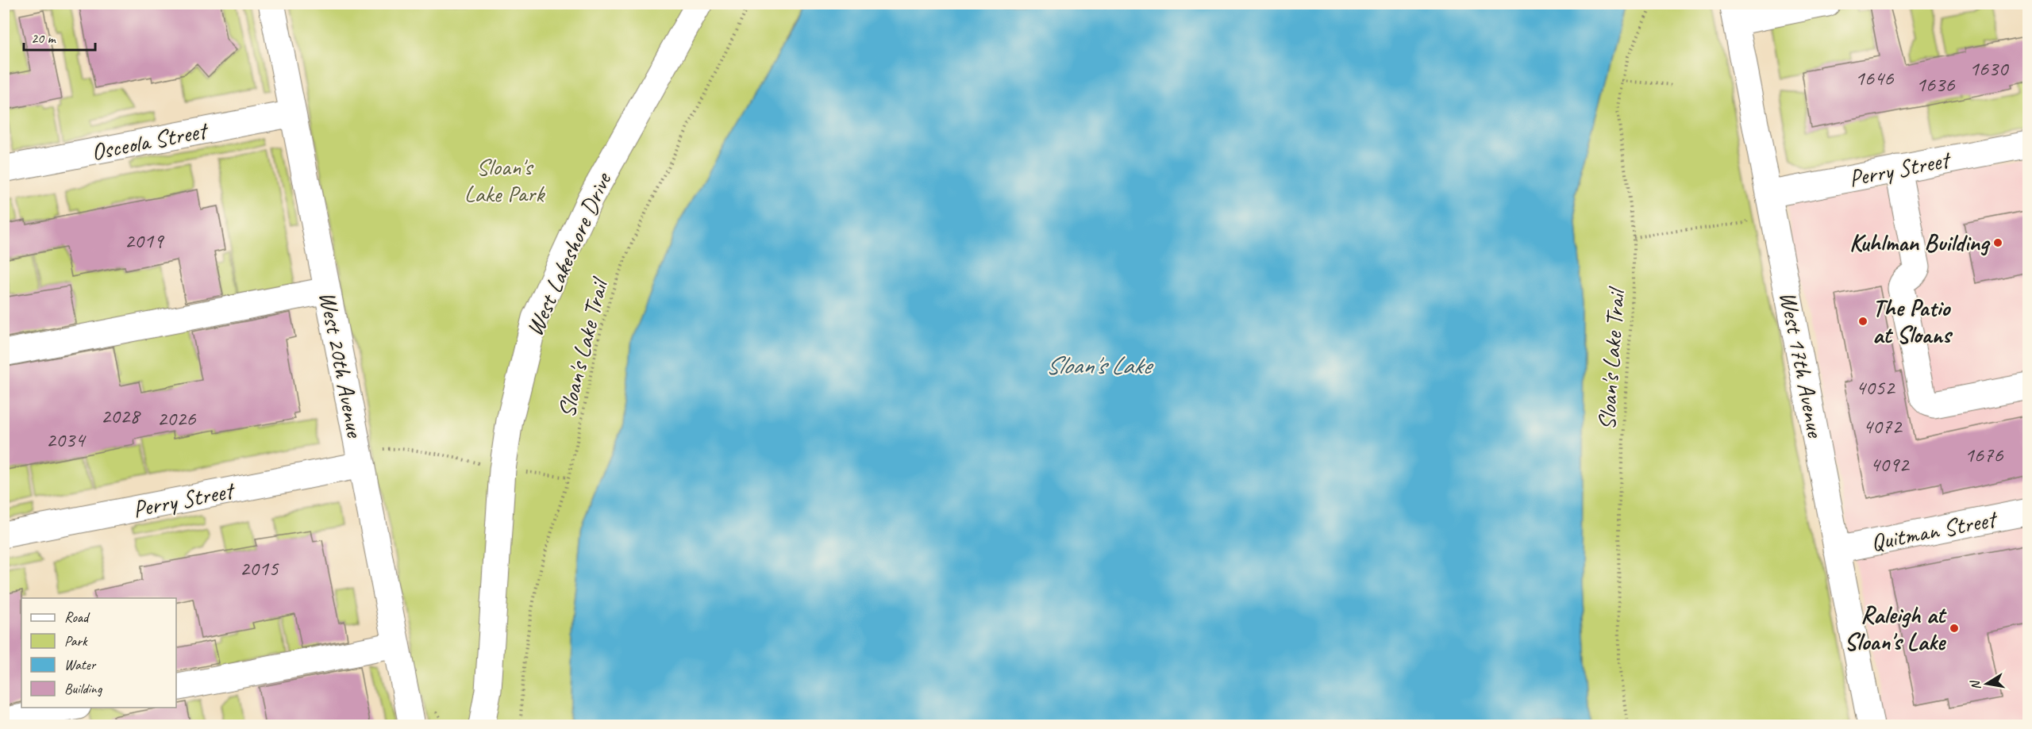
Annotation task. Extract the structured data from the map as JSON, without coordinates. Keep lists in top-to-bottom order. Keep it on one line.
{"streets":{"street":["Osceola Street","Perry Street","West Lakeshore Drive","West 20th Avenue","West 17th Avenue","Quitman Street"],"path":["Sloan's Lake Trail"]},"crossings":[["Osceola Street","West 20th Avenue"],["Perry Street","West 20th Avenue"],["Perry Street","West 17th Avenue"],["West 17th Avenue","Quitman Street"]],"water":["Sloan's Lake"],"parks":["Sloan's Lake Park"],"places":["Kuhlman Building","The Patio at Sloans","Raleigh at Sloan's Lake"],"house_numbers":["1630","1646","1636","2019","4052","2028","2026","4072","2034","1676","4092","2015"],"legend":["Road","Park","Water","Building"],"scale_bar":"20 m","north":"left"}
